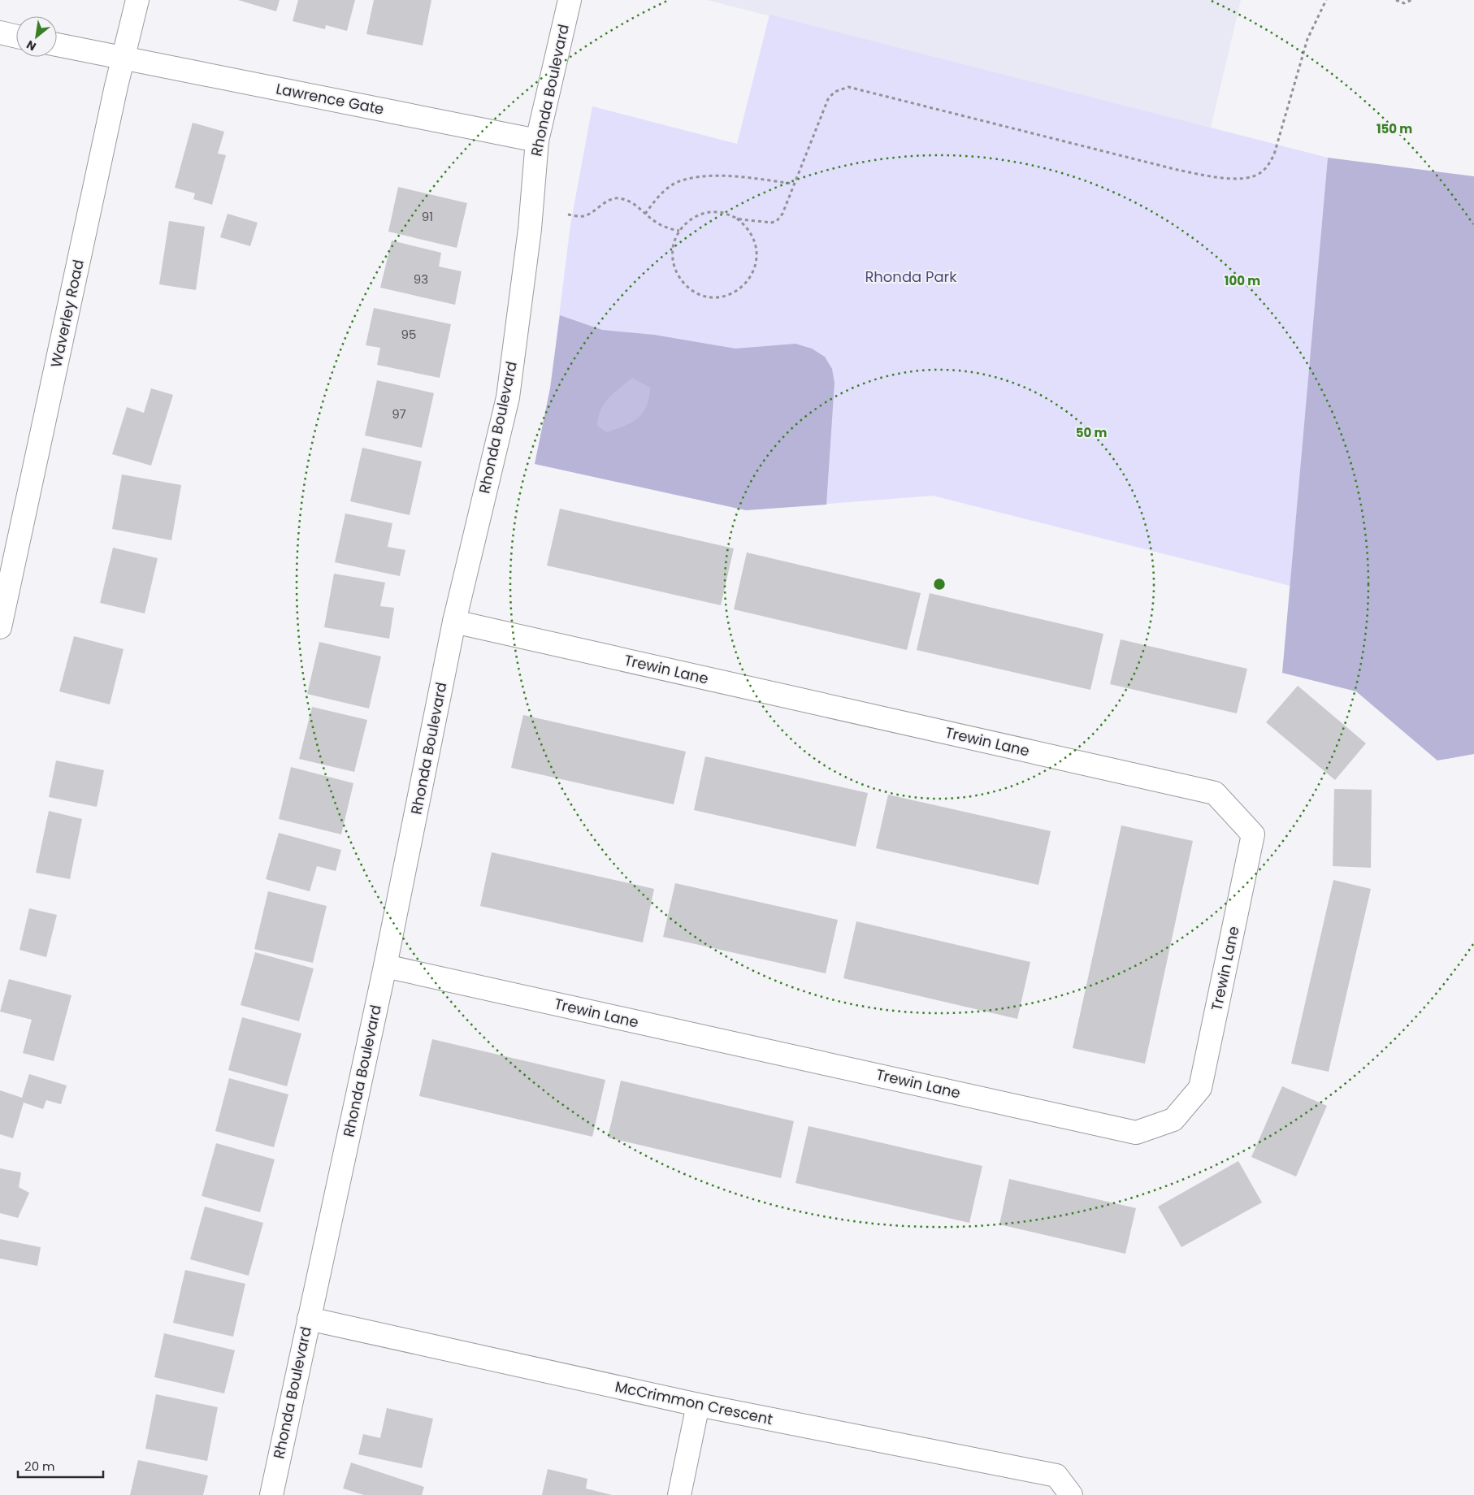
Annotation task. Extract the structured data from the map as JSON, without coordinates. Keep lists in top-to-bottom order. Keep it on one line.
{"streets":{"street":["Rhonda Boulevard","Lawrence Gate","Waverley Road","Trewin Lane","McCrimmon Crescent"]},"crossings":[["Rhonda Boulevard","Lawrence Gate"],["Rhonda Boulevard","Trewin Lane"],["Rhonda Boulevard","McCrimmon Crescent"],["Lawrence Gate","Waverley Road"]],"parks":["Rhonda Park"],"house_numbers":["91","93","95","97"],"scale_bar":"20 m","north":"bottom left","rings":["150 m","100 m","50 m"]}
